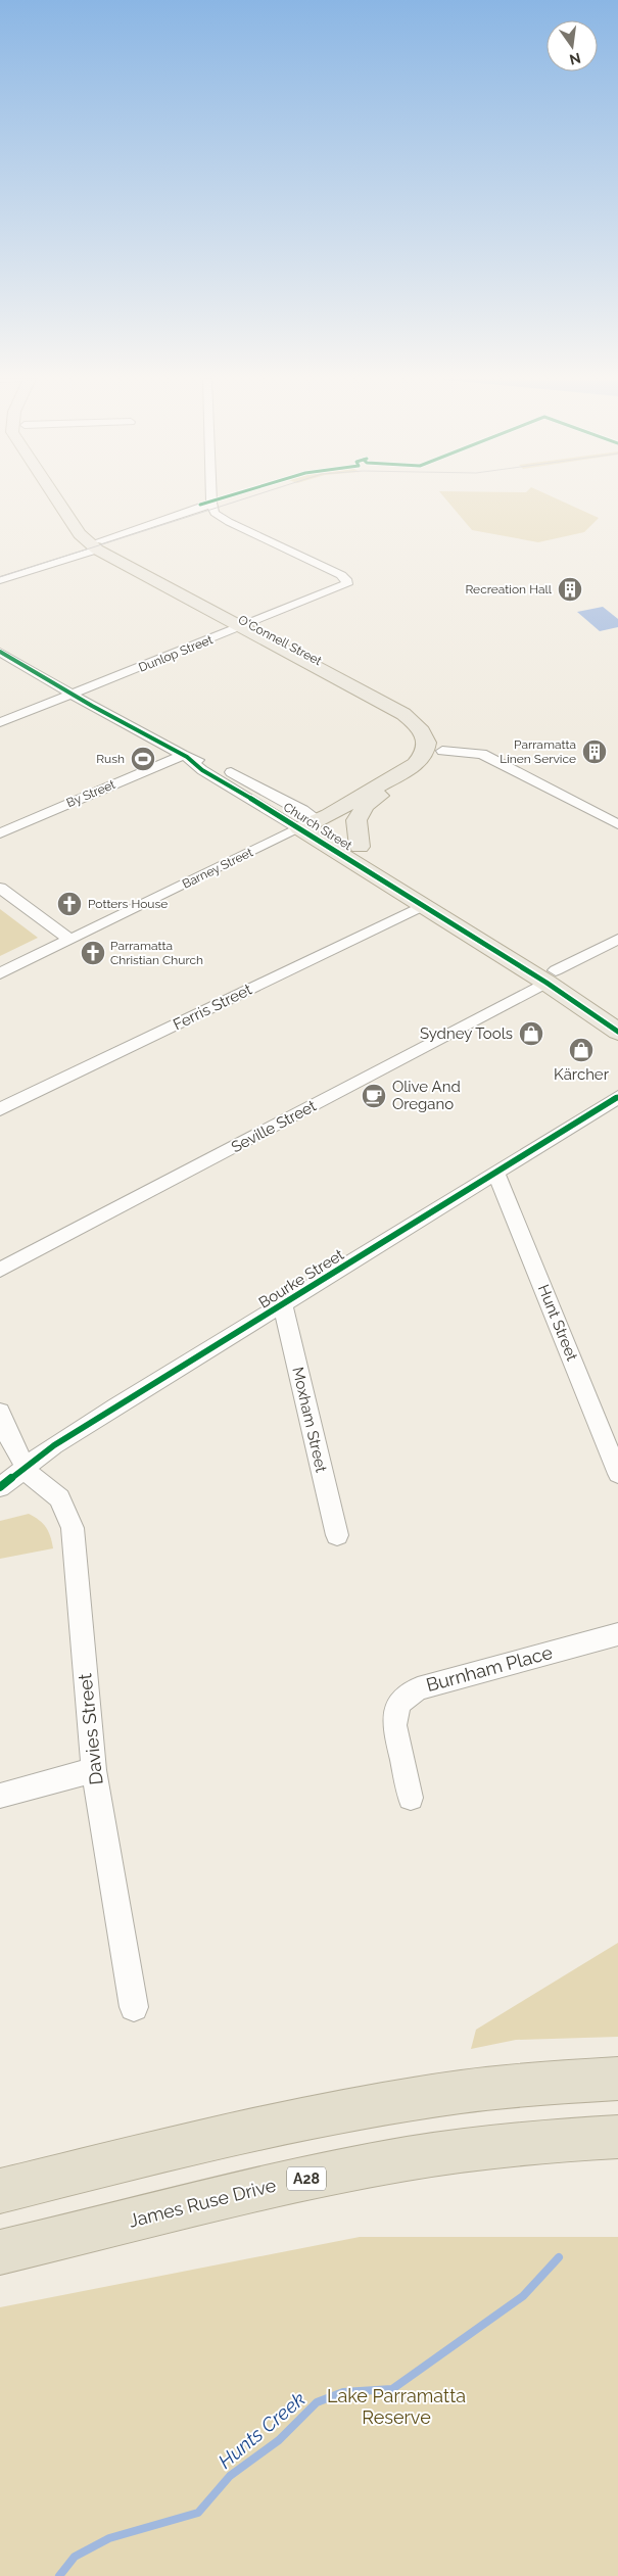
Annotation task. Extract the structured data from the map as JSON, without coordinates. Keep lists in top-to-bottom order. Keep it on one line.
{"streets":{"highway":["A28","James Ruse Drive"],"main road":["O'Connell Street","Church Street","Barney Street"],"street":["Dunlop Street","By Street","Ferris Street","Seville Street","Bourke Street","Hunt Street","Moxham Street","Burnham Place","Davies Street"]},"crossings":[["O'Connell Street","Dunlop Street"],["O'Connell Street","Barney Street"],["Dunlop Street","Church Street"],["By Street","Church Street"],["Church Street","Barney Street"],["Church Street","Ferris Street"],["Church Street","Seville Street"],["Bourke Street","Hunt Street"],["Bourke Street","Moxham Street"],["Bourke Street","Davies Street"]],"water":["Hunts Creek"],"parks":["Lake Parramatta Reserve"],"places":{"building":["Recreation Hall","Parramatta Linen Service"],"sports":["Rush"],"church":["Potters House","Parramatta Christian Church"],"shop":["Sydney Tools","Kärcher"],"cafe":["Olive And Oregano"]},"north":"bottom"}
